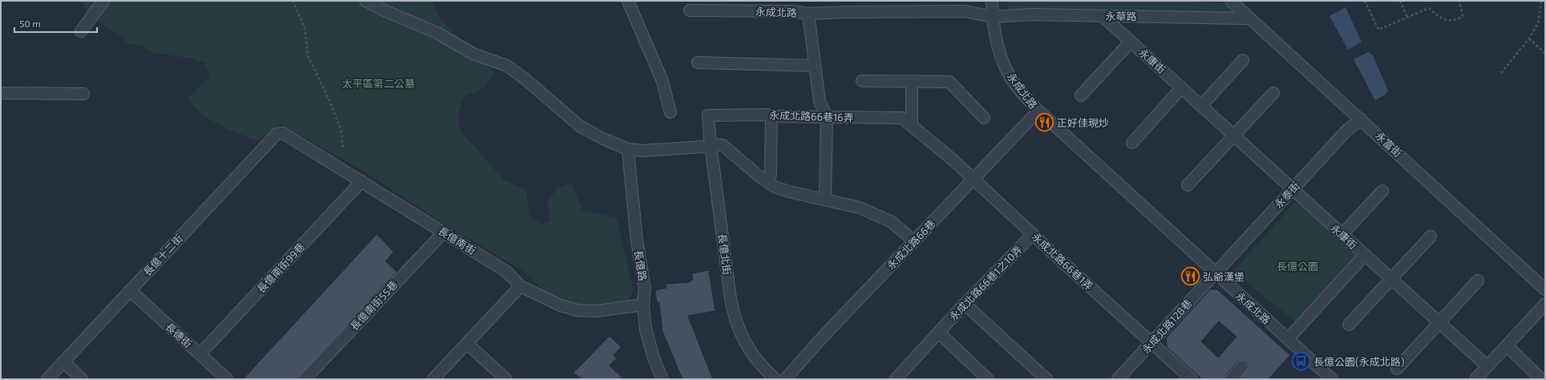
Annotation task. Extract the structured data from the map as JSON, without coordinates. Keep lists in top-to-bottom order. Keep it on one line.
{"streets":{"street":["永成北路","永華路","永康街","永成北路66巷16弄","永富街","永泰街","長億南街","永成北路66巷","長億北街","長億十二街","永成北路66巷1弄","長億路","長億南街99巷","永成北路66巷1之10弄","長億南街55巷","永成北路128巷","長德街"]},"crossings":[["永成北路","永華路"],["永成北路","永泰街"],["永成北路","永成北路66巷"],["永成北路","永成北路128巷"],["永華路","永康街"],["永華路","永富街"],["永康街","永泰街"],["永成北路66巷16弄","永成北路66巷"],["永成北路66巷16弄","長億北街"],["永成北路66巷16弄","永成北路66巷1弄"],["永富街","永泰街"],["永泰街","永成北路128巷"],["長億南街","長億十二街"],["長億南街","長億路"],["長億南街","長億南街99巷"],["長億南街","長億南街55巷"],["永成北路66巷","永成北路66巷1弄"],["長億十二街","長德街"],["永成北路66巷1弄","永成北路66巷1之10弄"],["永成北路66巷1弄","永成北路128巷"],["長億南街99巷","長德街"]],"parks":["太平區第二公墓","長億公園"],"places":{"restaurant":["正好佳現炒","弘爺漢堡"],"bus stop":["長億公園(永成北路)"]},"scale_bar":"50 m"}
